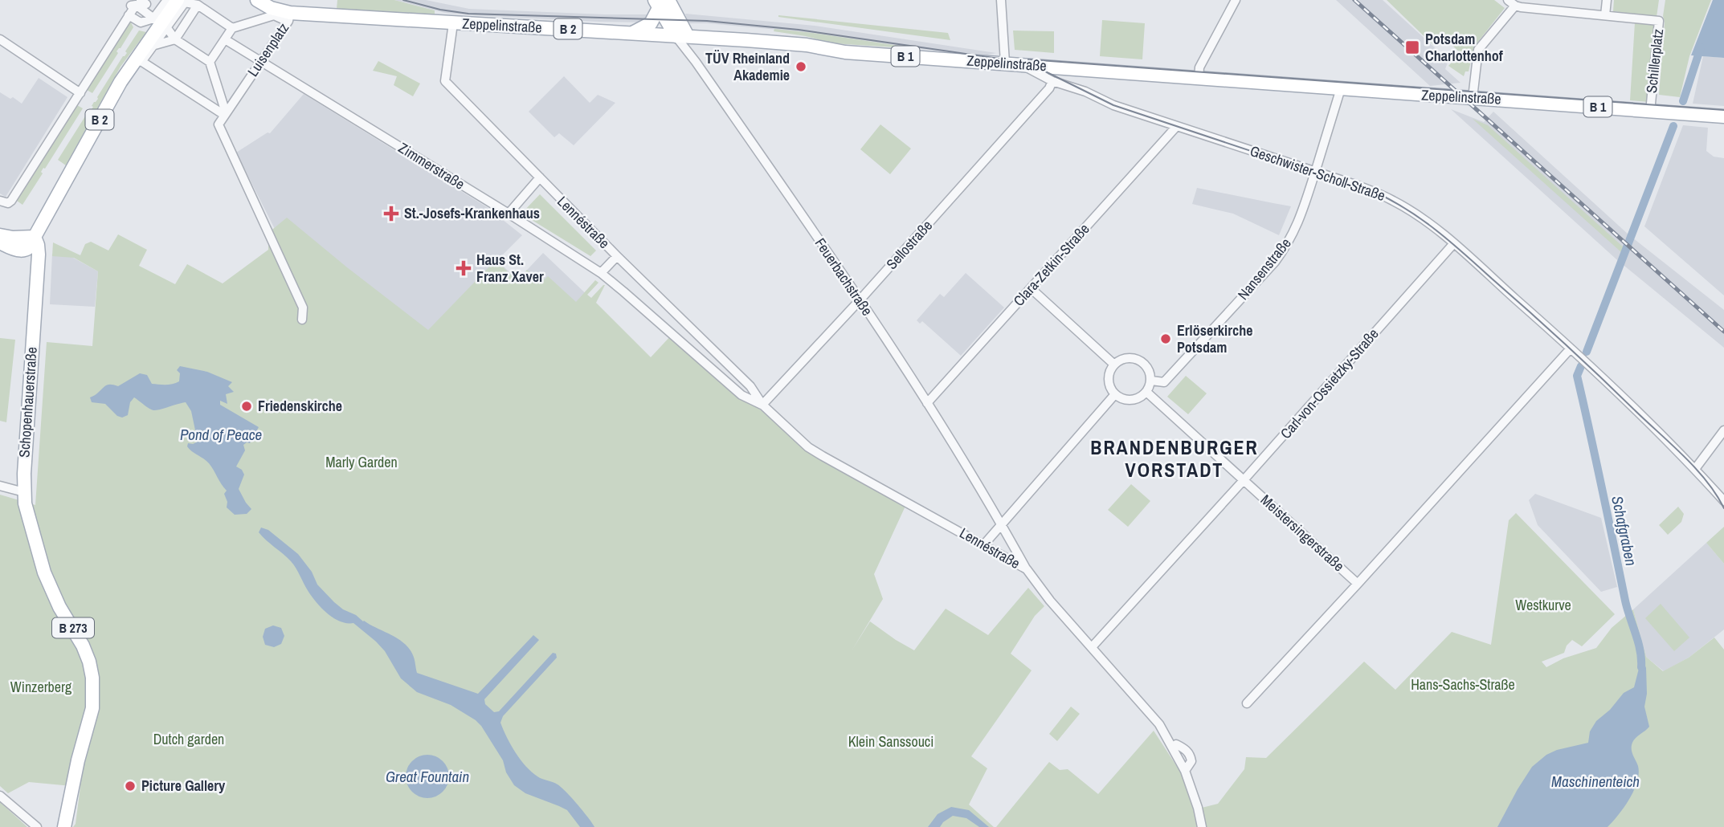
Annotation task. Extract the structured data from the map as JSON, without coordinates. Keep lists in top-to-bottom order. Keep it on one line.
{"streets":{"main road":["Zeppelinstraße","B 2","Luisenplatz","B 1","Schopenhauerstraße","B 273"],"street":["Schillerplatz","Zimmerstraße","Geschwister-Scholl-Straße","Lennéstraße","Sellostraße","Clara-Zetkin-Straße","Nansenstraße","Feuerbachstraße","Carl-von-Ossietzky-Straße","Meistersingerstraße"]},"crossings":[["Zeppelinstraße","Luisenplatz"],["Zeppelinstraße","Schillerplatz"],["Zeppelinstraße","Geschwister-Scholl-Straße"],["Zeppelinstraße","Lennéstraße"],["Zeppelinstraße","Nansenstraße"],["Zeppelinstraße","Feuerbachstraße"],["B 2","Schopenhauerstraße"],["Luisenplatz","Zimmerstraße"],["Zimmerstraße","Lennéstraße"],["Geschwister-Scholl-Straße","Sellostraße"],["Geschwister-Scholl-Straße","Clara-Zetkin-Straße"],["Geschwister-Scholl-Straße","Nansenstraße"],["Geschwister-Scholl-Straße","Carl-von-Ossietzky-Straße"],["Lennéstraße","Sellostraße"],["Lennéstraße","Feuerbachstraße"],["Lennéstraße","Carl-von-Ossietzky-Straße"],["Sellostraße","Feuerbachstraße"],["Clara-Zetkin-Straße","Feuerbachstraße"],["Nansenstraße","Meistersingerstraße"],["Carl-von-Ossietzky-Straße","Meistersingerstraße"]],"districts":["BRANDENBURGER VORSTADT"],"water":["Pond of Peace","Schafgraben","Great Fountain","Maschinenteich"],"parks":["Marly Garden","Westkurve","Hans-Sachs-Straße","Winzerberg","Dutch garden","Klein Sanssouci"],"places":{"transit":["Potsdam Charlottenhof"],"other":["TÜV Rheinland Akademie","Erlöserkirche Potsdam","Friedenskirche","Picture Gallery"],"health":["St.-Josefs-Krankenhaus","Haus St. Franz Xaver"]}}
